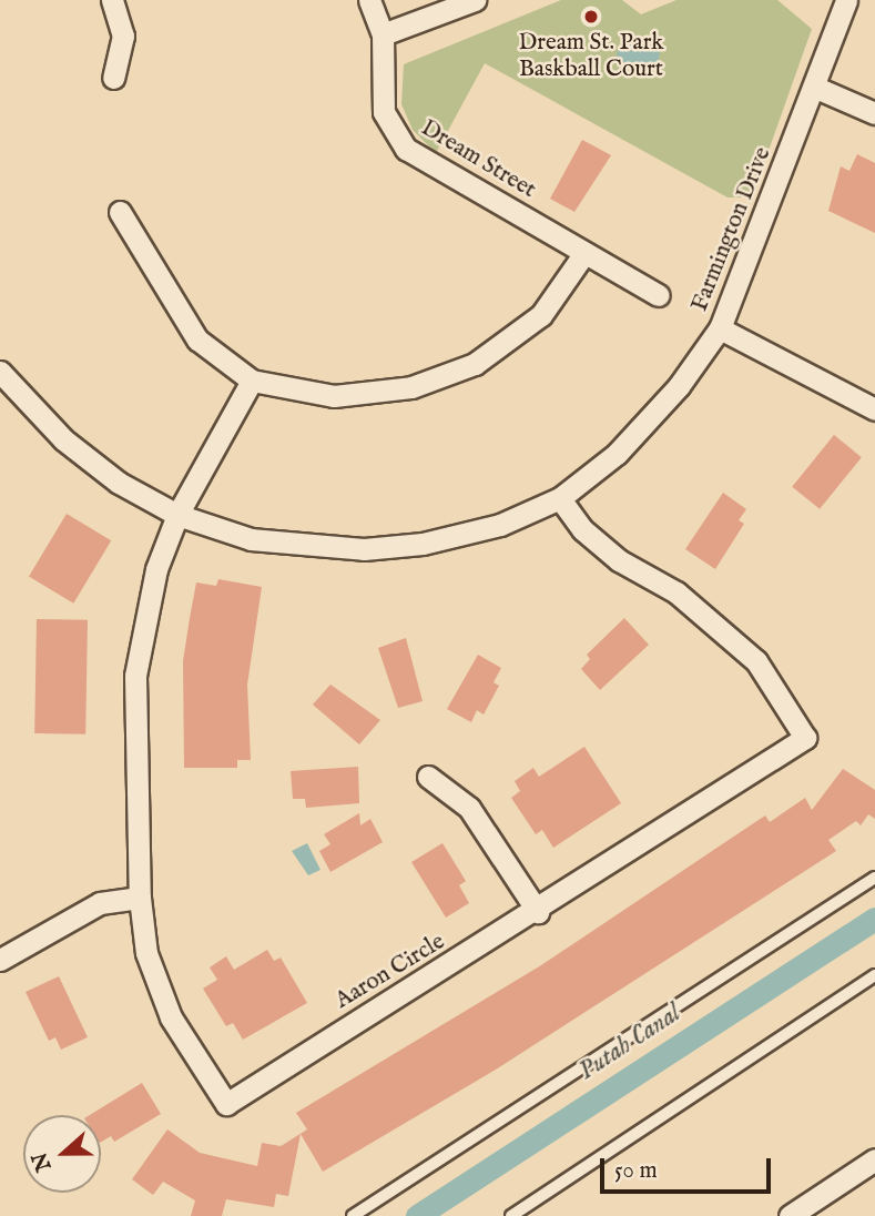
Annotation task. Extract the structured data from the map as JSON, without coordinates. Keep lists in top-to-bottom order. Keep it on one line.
{"streets":{"street":["Dream Street","Farmington Drive","Aaron Circle"]},"crossings":[["Farmington Drive","Aaron Circle"]],"water":["Putah Canal"],"places":["Dream St. Park Baskball Court"],"scale_bar":"50 m","north":"left"}
